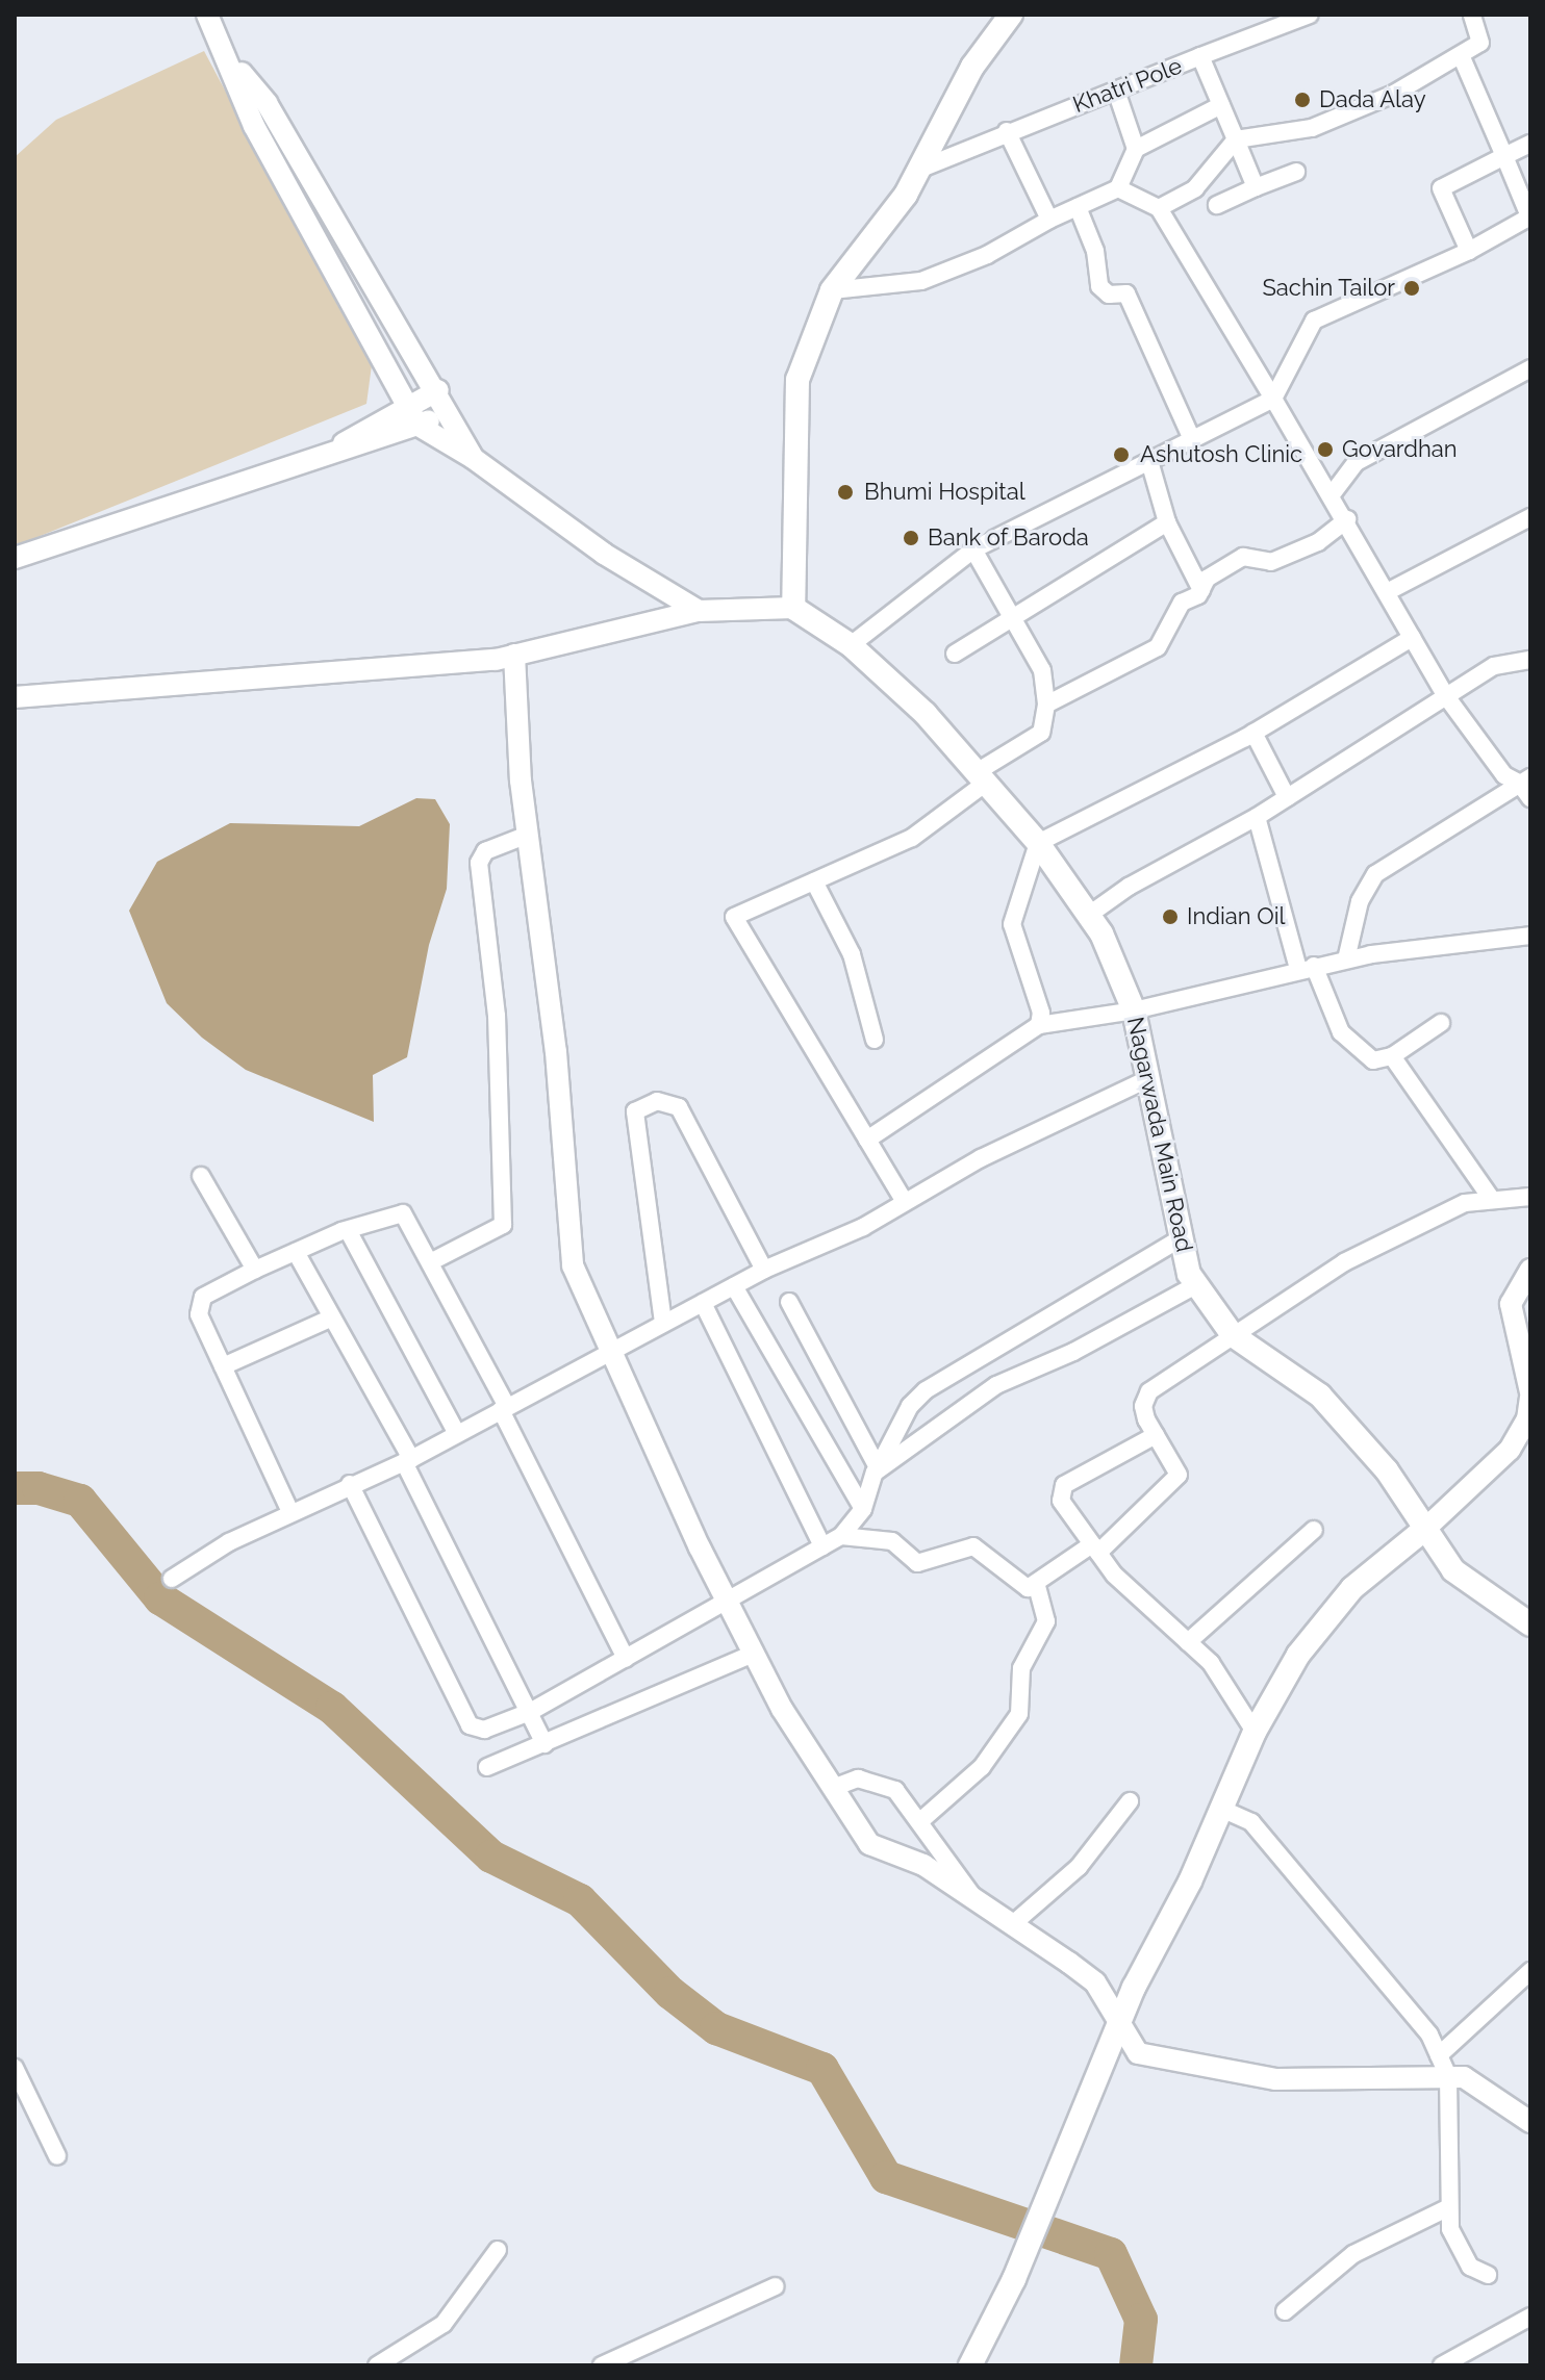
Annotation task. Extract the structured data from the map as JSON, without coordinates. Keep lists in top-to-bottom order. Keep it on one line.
{"streets":{"main road":["Nagarwada Main Road"],"street":["Khatri Pole"]},"places":["Dada Alay","Sachin Tailor","Govardhan","Ashutosh Clinic","Bhumi Hospital","Bank of Baroda","Indian Oil"]}
